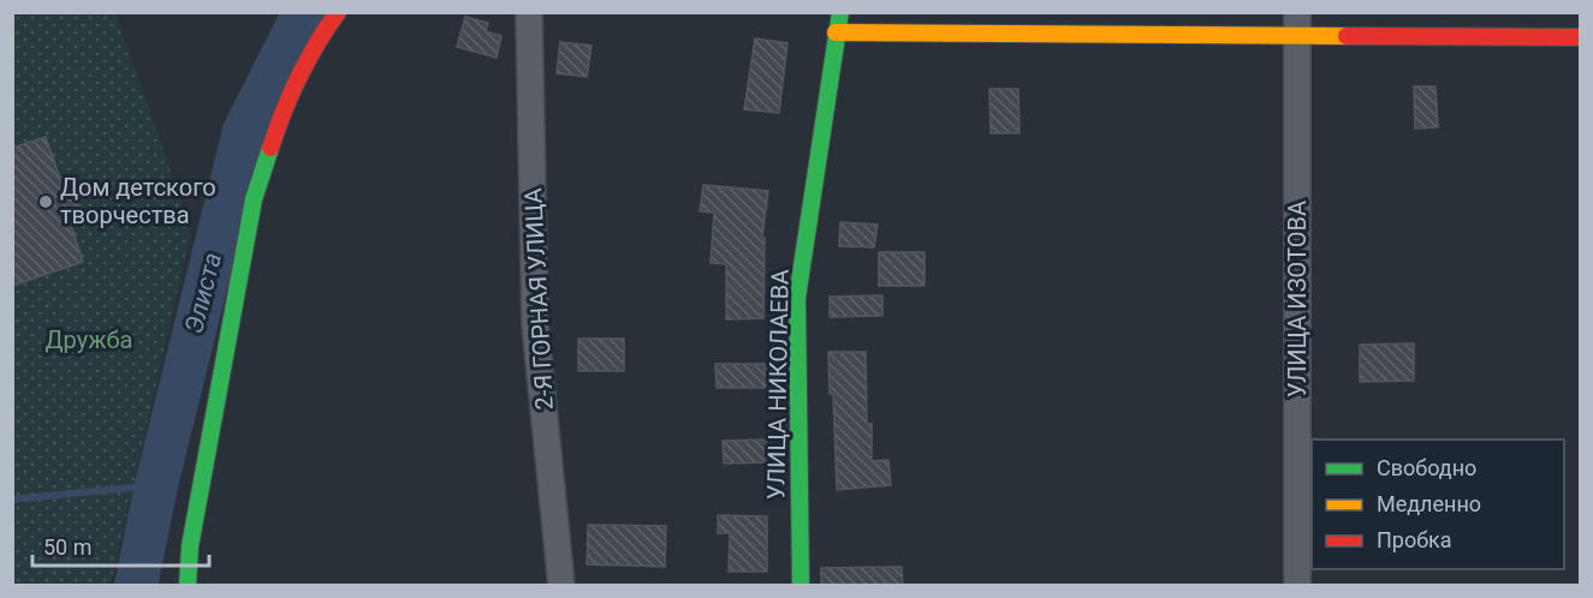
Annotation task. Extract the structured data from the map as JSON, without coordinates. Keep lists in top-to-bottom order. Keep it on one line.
{"streets":{"street":["2-Я ГОРНАЯ УЛИЦА","УЛИЦА ИЗОТОВА","УЛИЦА НИКОЛАЕВА"]},"water":["Элиста"],"parks":["Дружба"],"places":["Дом детского творчества"],"legend":["Свободно","Медленно","Пробка"],"scale_bar":"50 m"}
